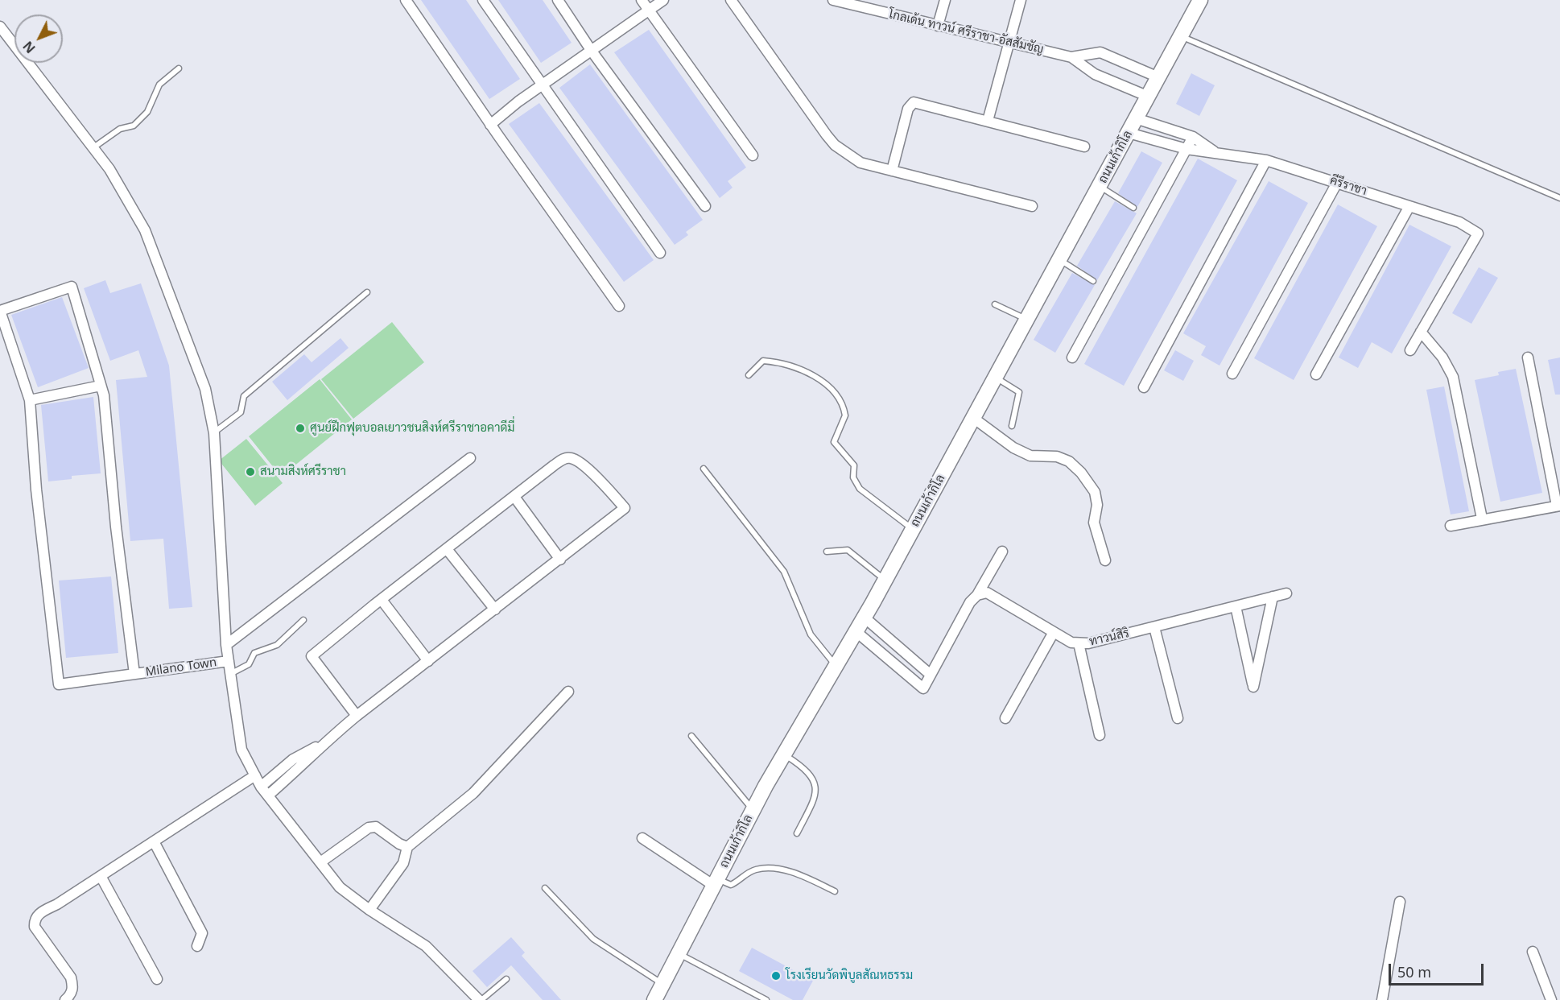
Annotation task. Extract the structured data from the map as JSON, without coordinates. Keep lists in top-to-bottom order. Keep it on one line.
{"streets":{"main road":["ถนนเก้ากิโล"],"street":["โกลเด้น ทาวน์ ศรีราชา-อัสสัมชัญ","คีรีราชา","ทาวน์สิริ","Milano Town"]},"crossings":[["โกลเด้น ทาวน์ ศรีราชา-อัสสัมชัญ","ถนนเก้ากิโล"],["ถนนเก้ากิโล","คีรีราชา"]],"places":["ศูนย์ฝีกฟุตบอลเยาวชนสิงห์ศรีราชาอคาดีมี่","สนามสิงห์ศรีราชา","โรงเรียนวัดพิบูลสัณหธรรม"],"scale_bar":"50 m","north":"bottom left"}
